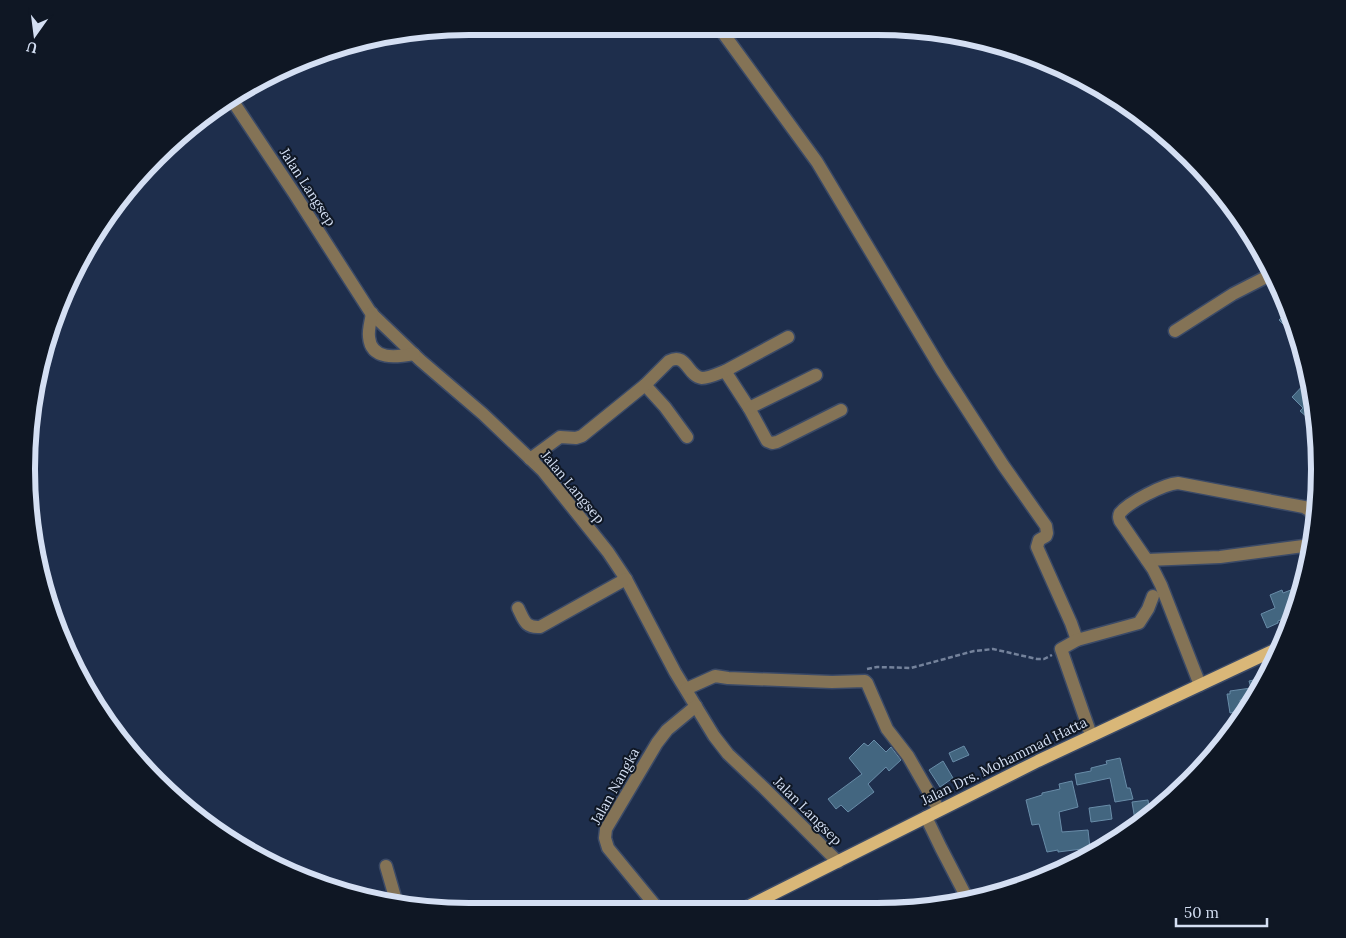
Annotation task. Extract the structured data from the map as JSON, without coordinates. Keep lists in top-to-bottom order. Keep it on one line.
{"streets":{"main road":["Jalan Drs. Mohammad Hatta"],"street":["Jalan Langsep","Jalan Nangka"]},"crossings":[["Jalan Langsep","Jalan Drs. Mohammad Hatta"],["Jalan Langsep","Jalan Nangka"]],"scale_bar":"50 m","north":"bottom"}
